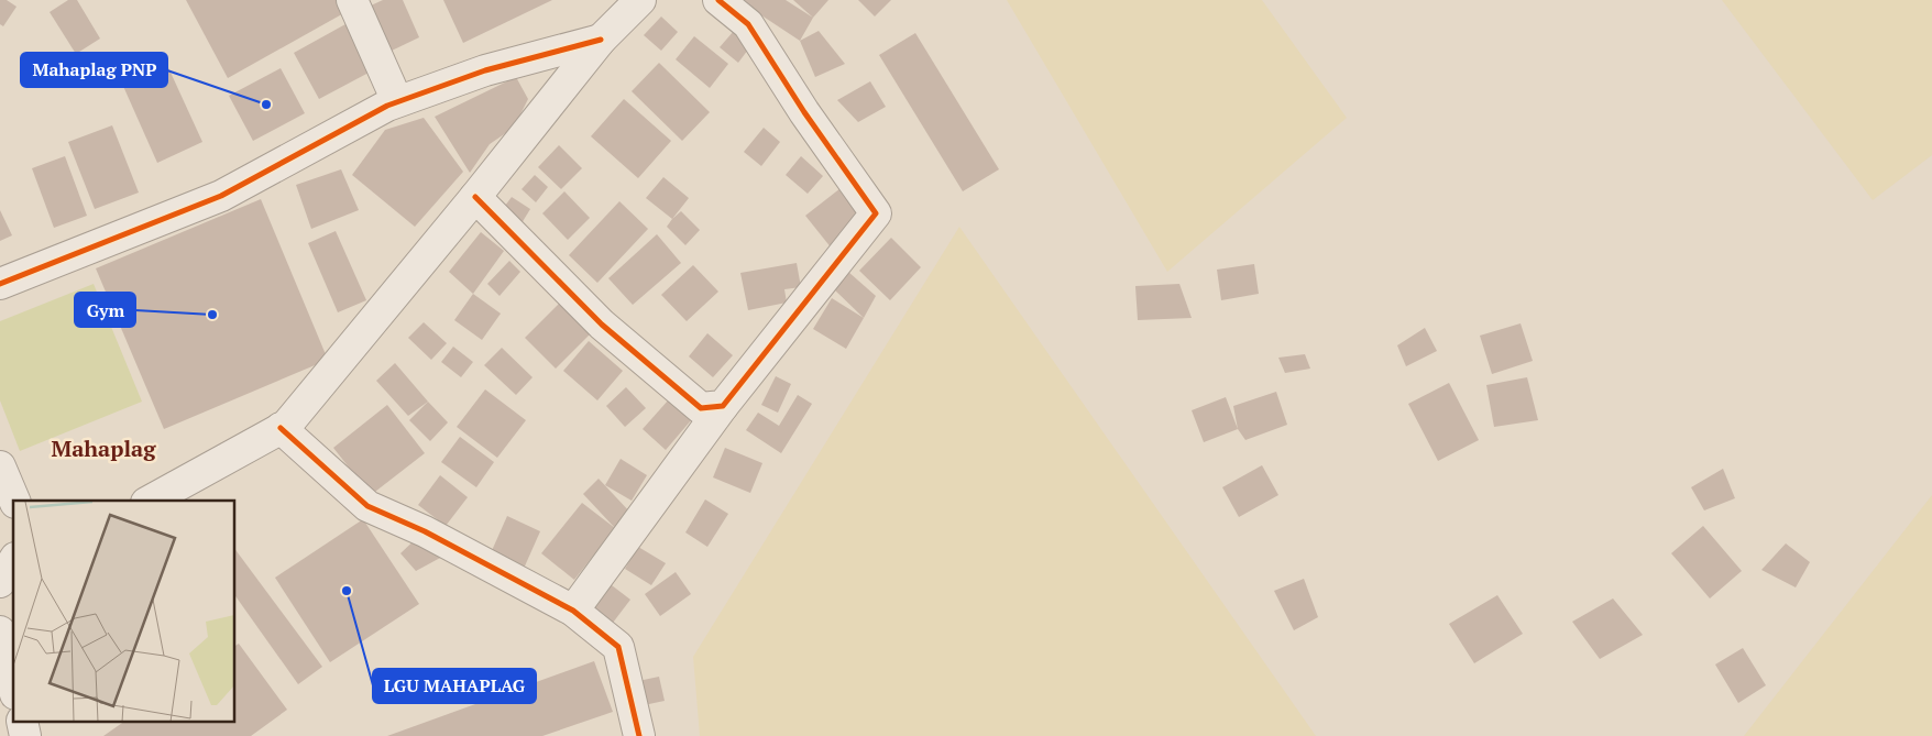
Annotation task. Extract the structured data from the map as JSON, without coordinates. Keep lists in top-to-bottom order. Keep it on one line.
{"districts":["Mahaplag"],"places":["Mahaplag PNP","Gym","LGU MAHAPLAG"]}
